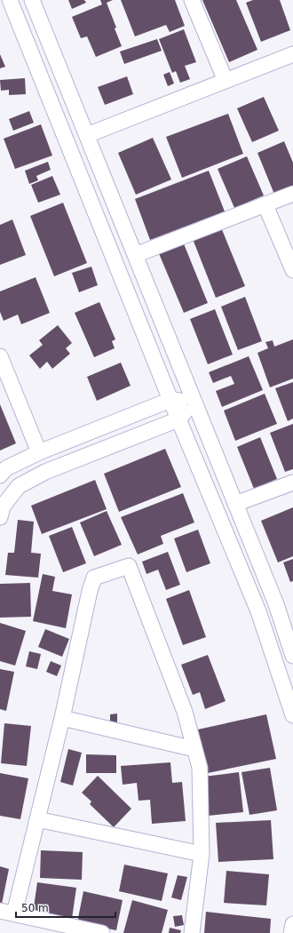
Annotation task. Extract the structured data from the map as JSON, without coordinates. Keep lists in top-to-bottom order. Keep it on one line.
{"scale_bar":"50 m"}
